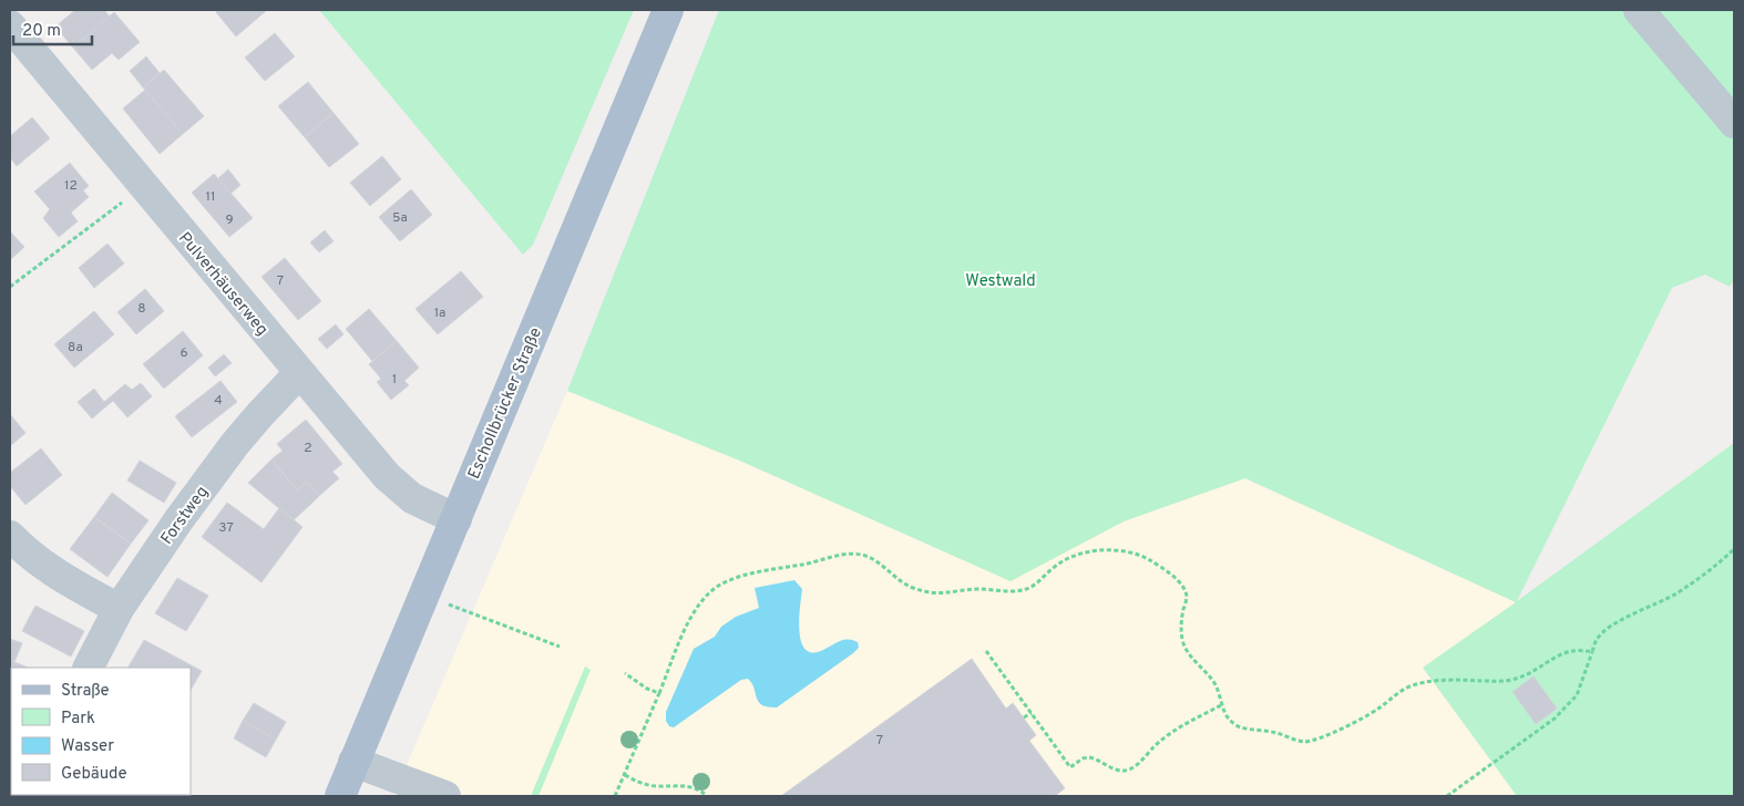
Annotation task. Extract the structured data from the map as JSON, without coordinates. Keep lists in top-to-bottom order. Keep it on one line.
{"streets":{"main road":["Eschollbrücker Straße"],"street":["Pulverhäuserweg","Forstweg"]},"crossings":[["Pulverhäuserweg","Eschollbrücker Straße"],["Pulverhäuserweg","Forstweg"]],"parks":["Westwald"],"house_numbers":["12","11","5a","9","7","8","1a","8a","6","1","4","2","37","7"],"legend":["Straße","Park","Wasser","Gebäude"],"scale_bar":"20 m"}
